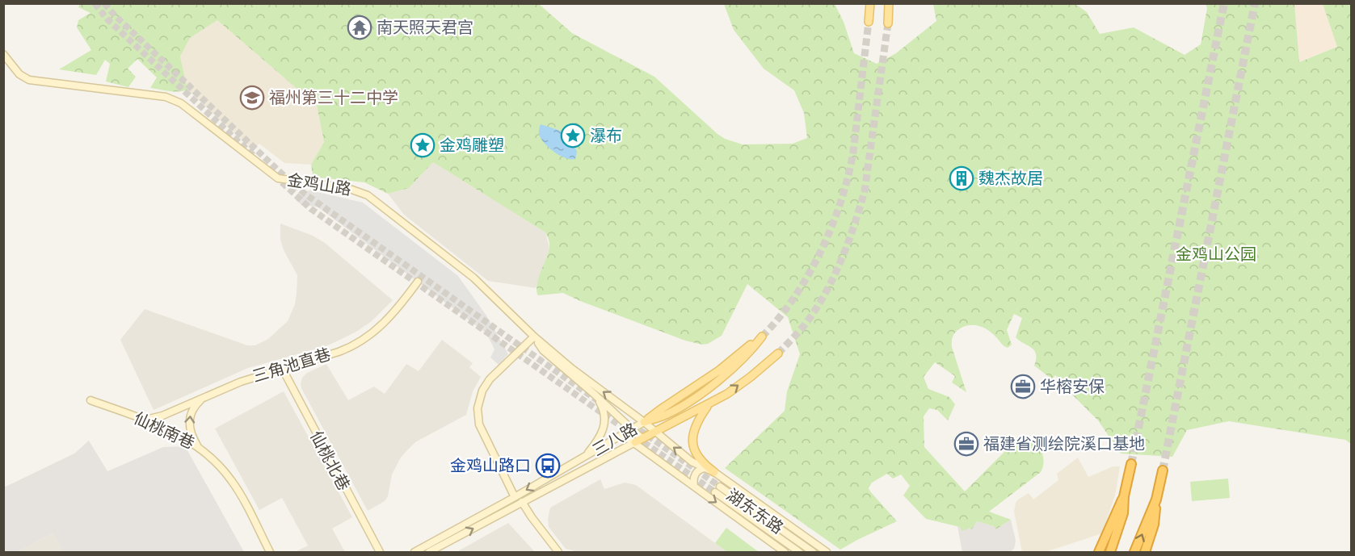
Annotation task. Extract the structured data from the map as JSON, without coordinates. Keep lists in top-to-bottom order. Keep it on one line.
{"streets":{"street":["金鸡山路","三角池直巷","仙桃南巷","三八路","仙桃北巷","湖东东路"]},"crossings":[["三角池直巷","仙桃南巷"],["三角池直巷","仙桃北巷"]],"parks":["金鸡山公园"],"places":{"temple":["南天照天君宫"],"school or university":["福州第三十二中学"],"place":["瀑布","金鸡雕塑"],"building":["魏杰故居"],"office":["华榕安保","福建省测绘院溪口基地"],"bus stop":["金鸡山路口"]}}
